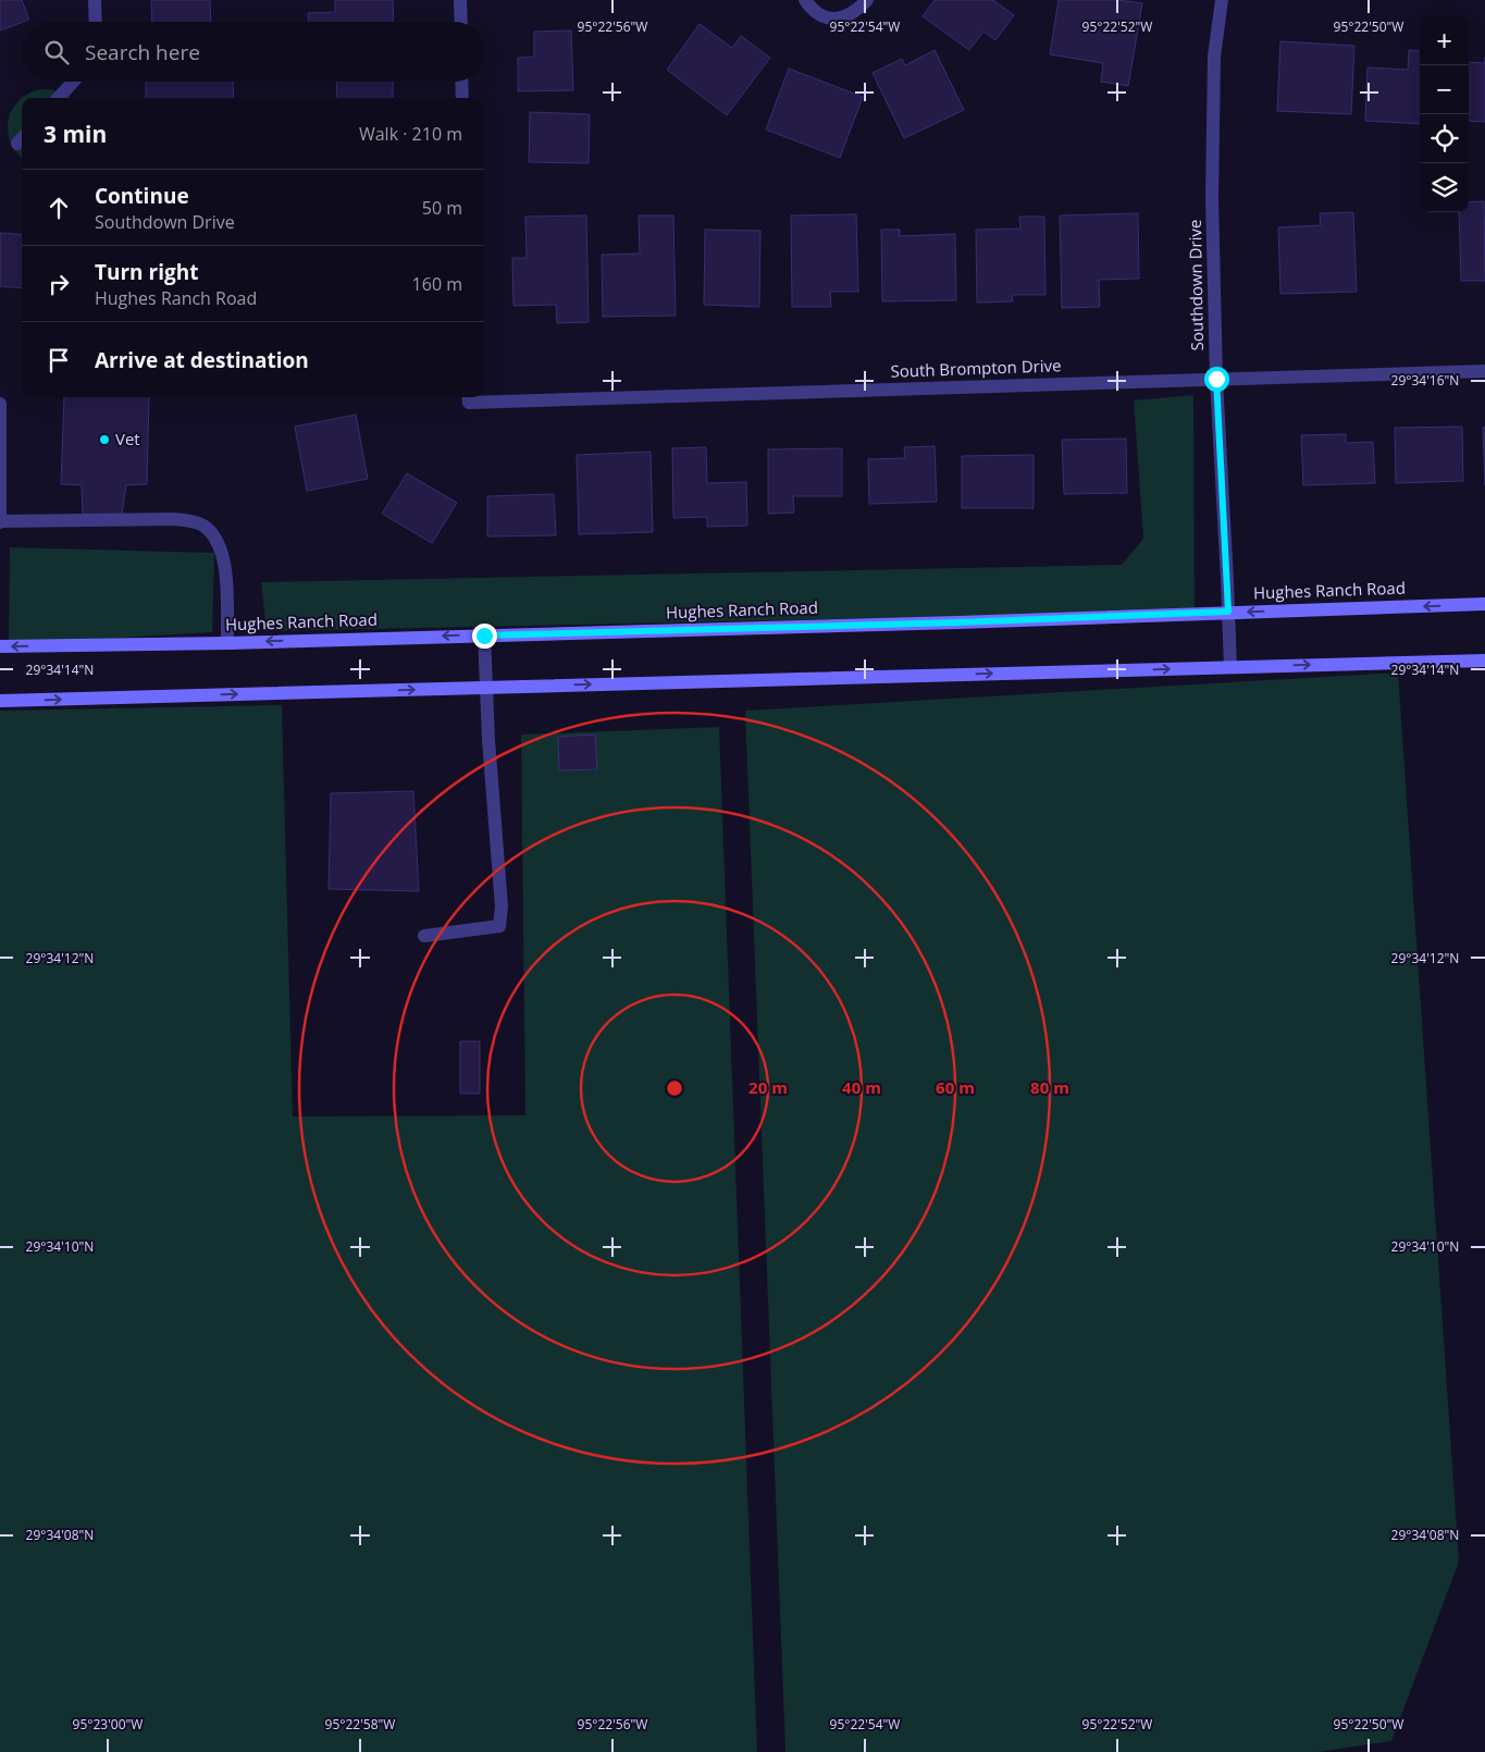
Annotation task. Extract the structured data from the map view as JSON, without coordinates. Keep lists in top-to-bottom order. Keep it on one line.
{"streets":{"street":["Southdown Drive","South Brompton Drive","Hughes Ranch Road"]},"crossings":[["Southdown Drive","South Brompton Drive"],["Southdown Drive","Hughes Ranch Road"]],"places":["Vet"],"page":{"map_buttons":["+","−"],"search":"Search here","heading":["3 min","Walk · 210 m"],"list":[["Continue","Southdown Drive","50 m"],["Turn right","Hughes Ranch Road","160 m"],"Arrive at destination"]},"coordinates":["95°22'56\"W","95°22'54\"W","95°22'52\"W","95°22'50\"W","29°34'16\"N","29°34'14\"N","29°34'12\"N","29°34'10\"N","29°34'08\"N","95°23'00\"W","95°22'58\"W"],"rings":["20 m","40 m","60 m","80 m"]}
